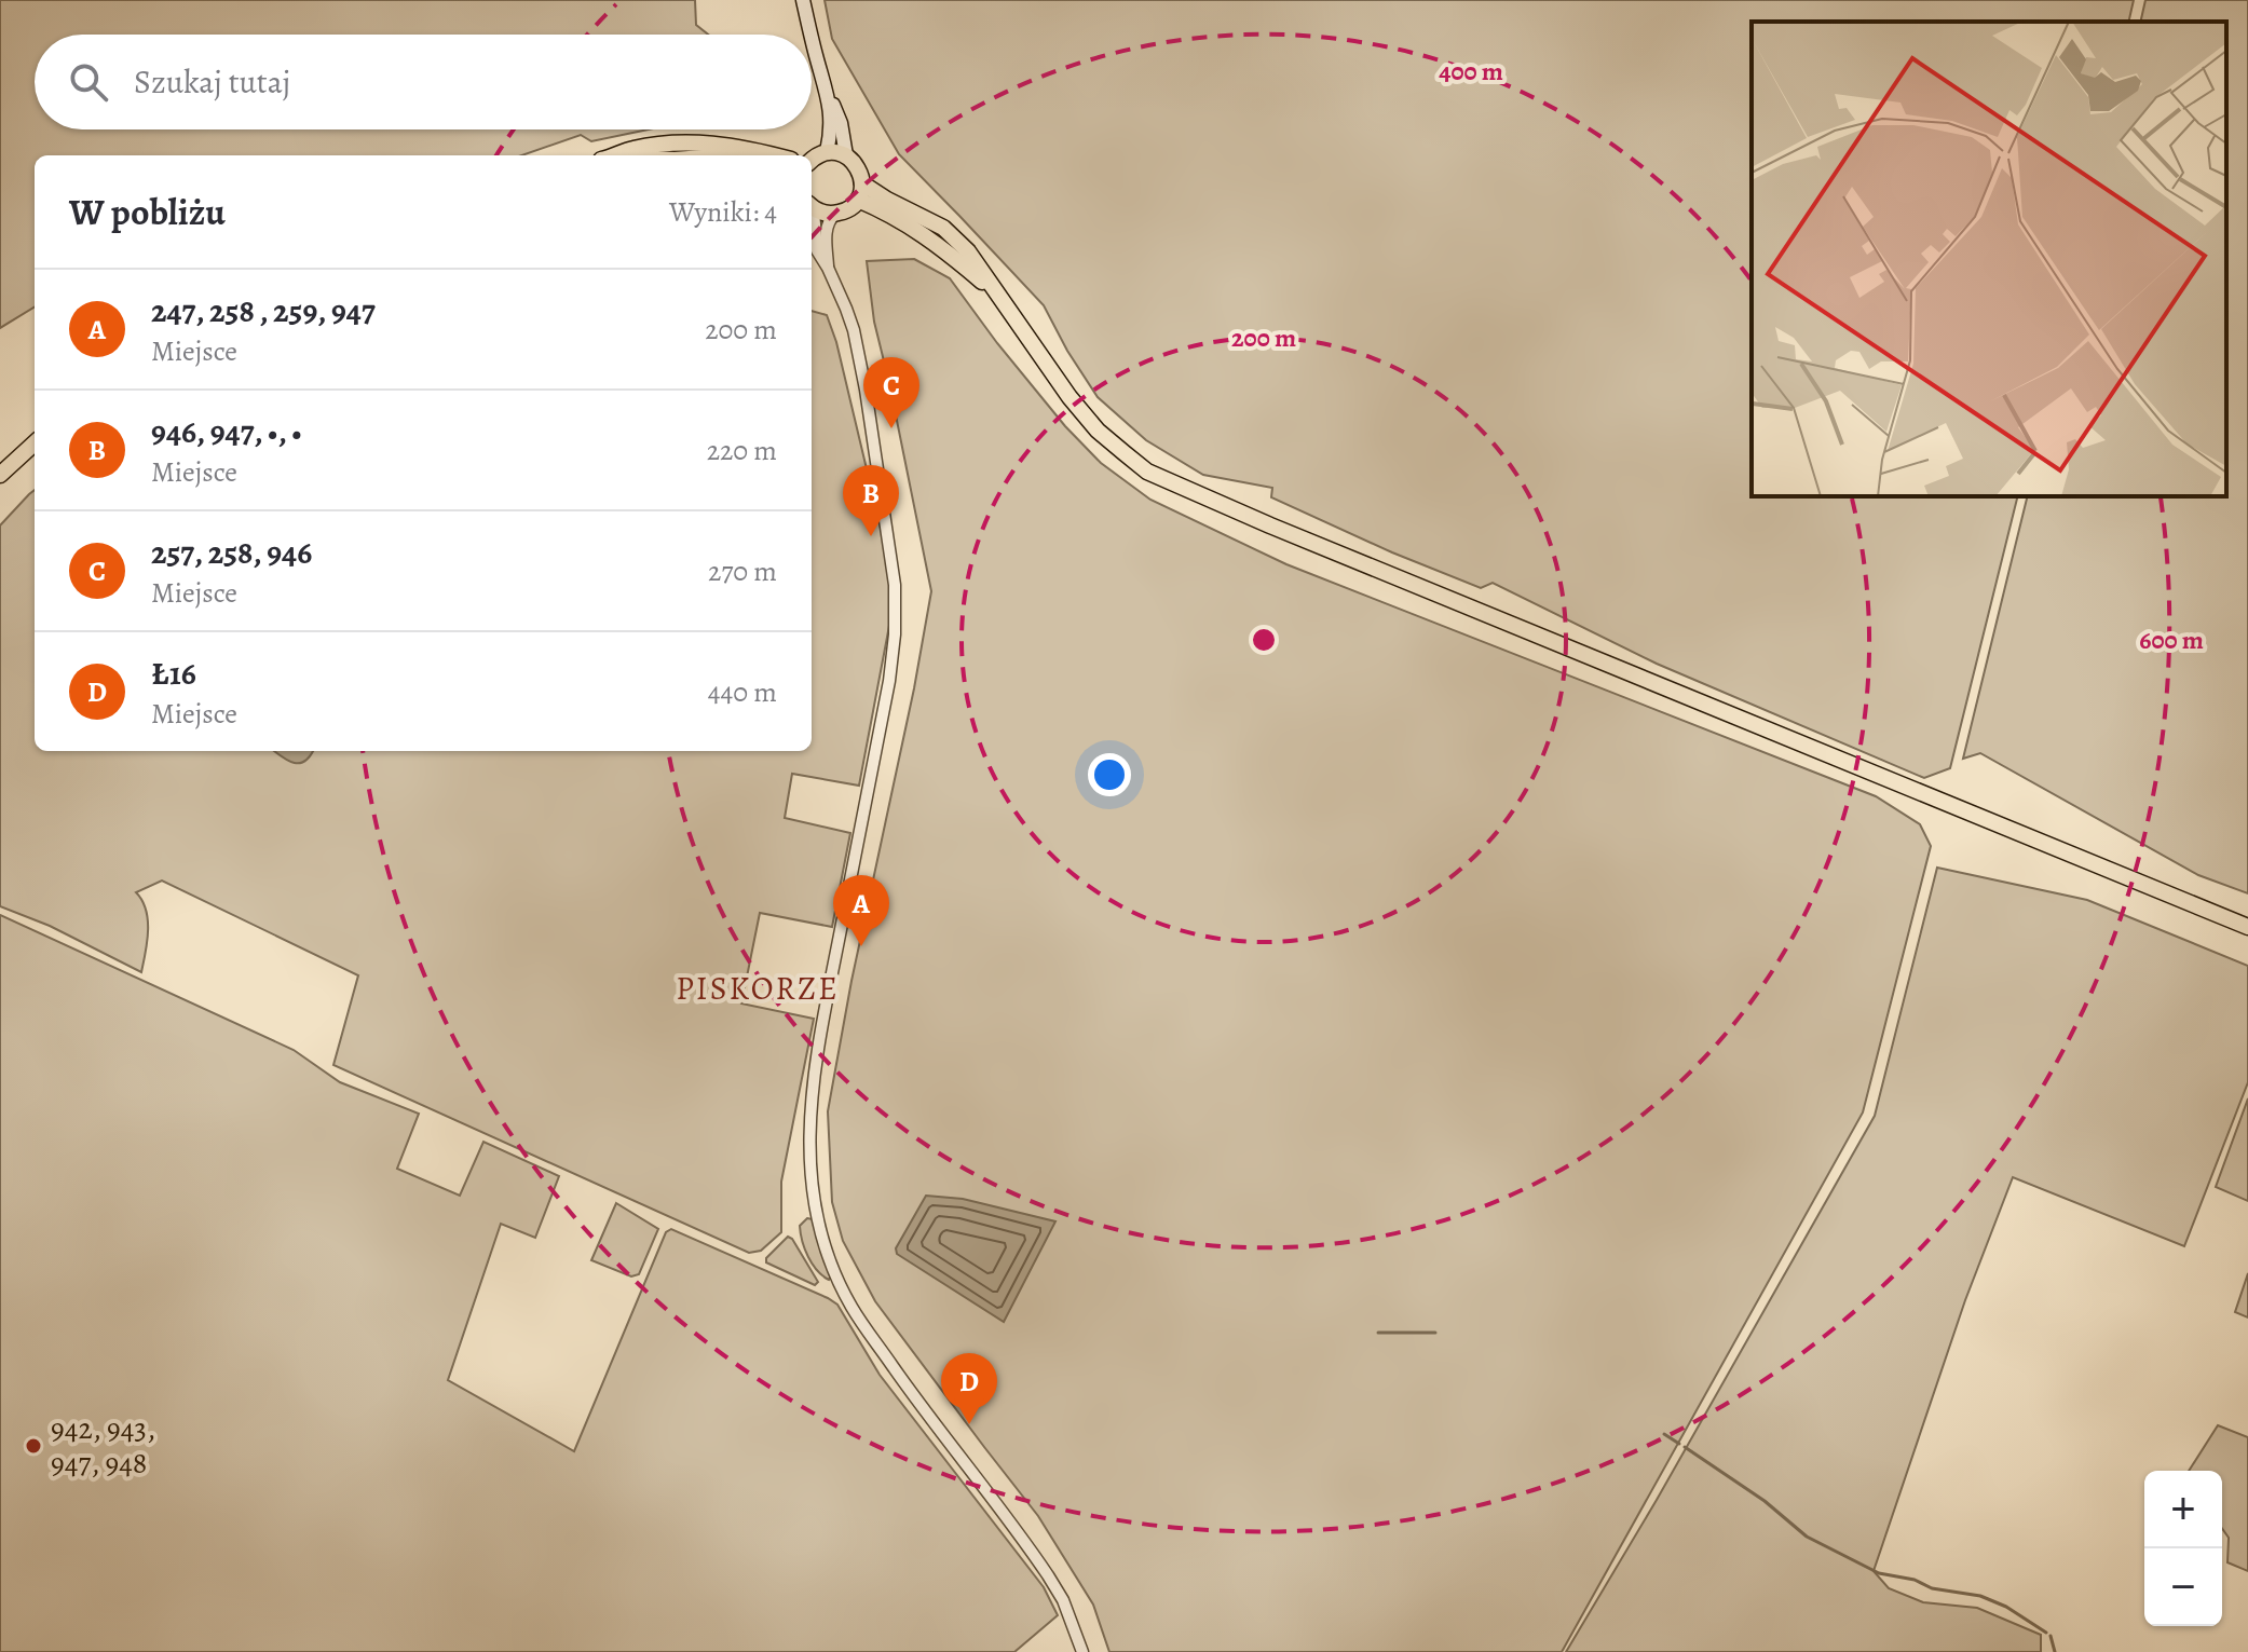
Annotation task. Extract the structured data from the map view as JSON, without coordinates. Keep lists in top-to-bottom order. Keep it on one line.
{"districts":["PISKORZE"],"places":["942, 943, 947, 948"],"page":{"search":"Szukaj tutaj","heading":["W pobliżu","Wyniki: 4"],"list":[{"mark":"A","name":"247, 258 , 259, 947","note":"Miejsce","value":"200 m"},{"mark":"B","name":"946, 947, •, •","note":"Miejsce","value":"220 m"},{"mark":"C","name":"257, 258, 946","note":"Miejsce","value":"270 m"},{"mark":"D","name":"Ł16","note":"Miejsce","value":"440 m"}],"pins":["C","B","A","D"],"map_buttons":["+","−"]},"rings":["400 m","200 m","600 m"]}
